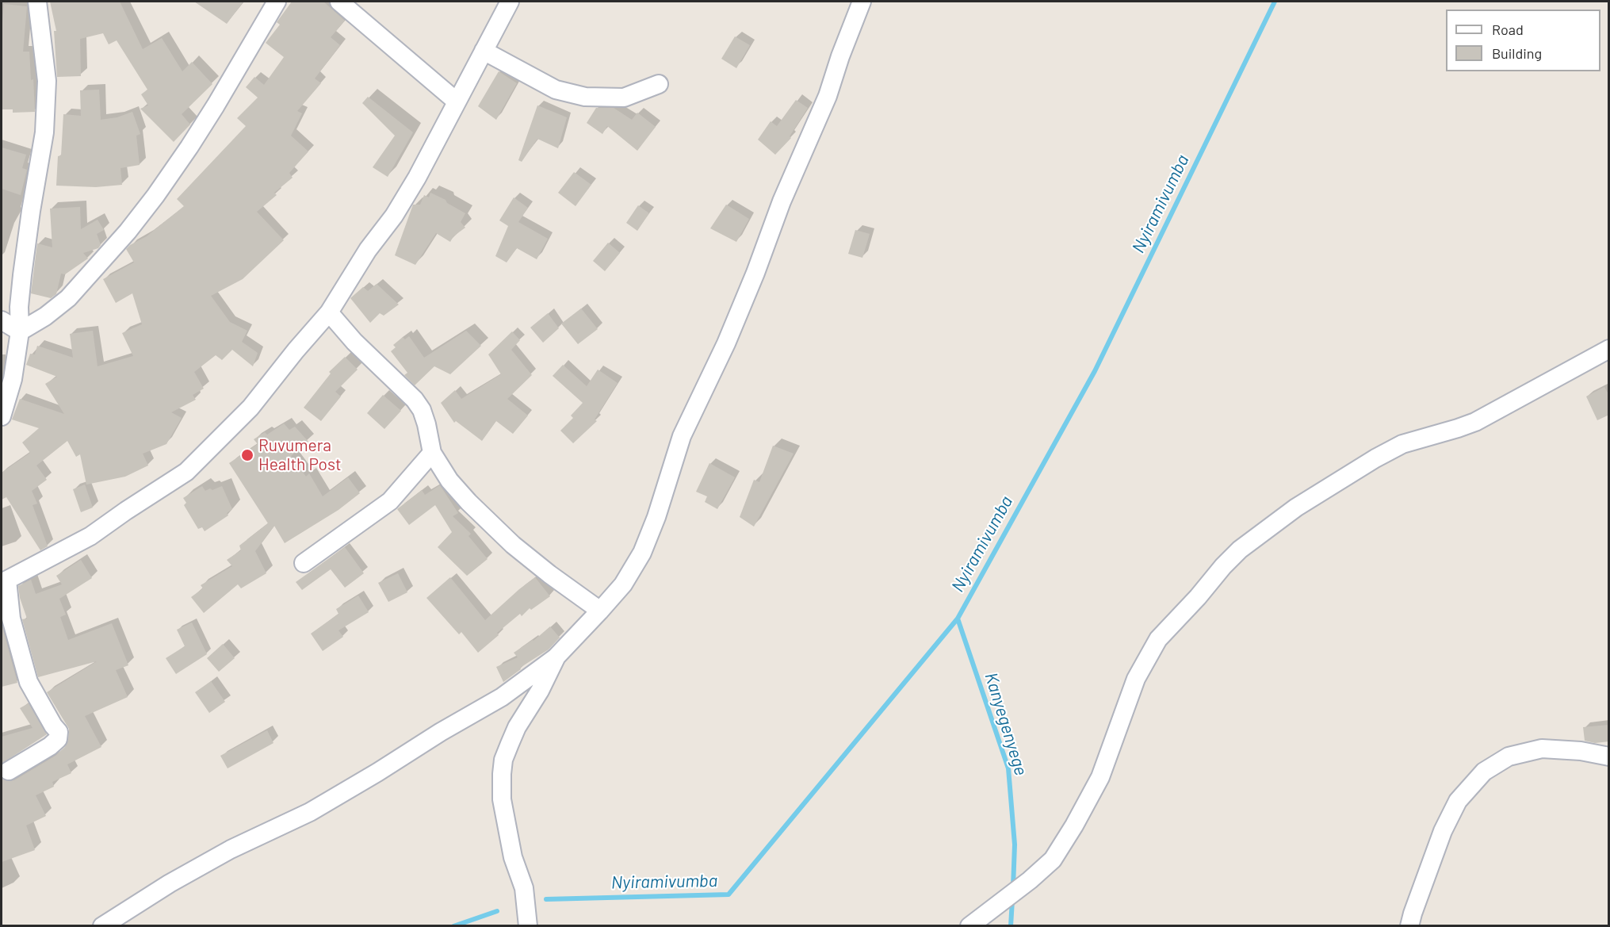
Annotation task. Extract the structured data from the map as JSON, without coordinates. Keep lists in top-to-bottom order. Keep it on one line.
{"water":["Nyiramivumba","Kanyegenyege"],"places":["Ruvumera Health Post"],"legend":["Road","Building"]}
